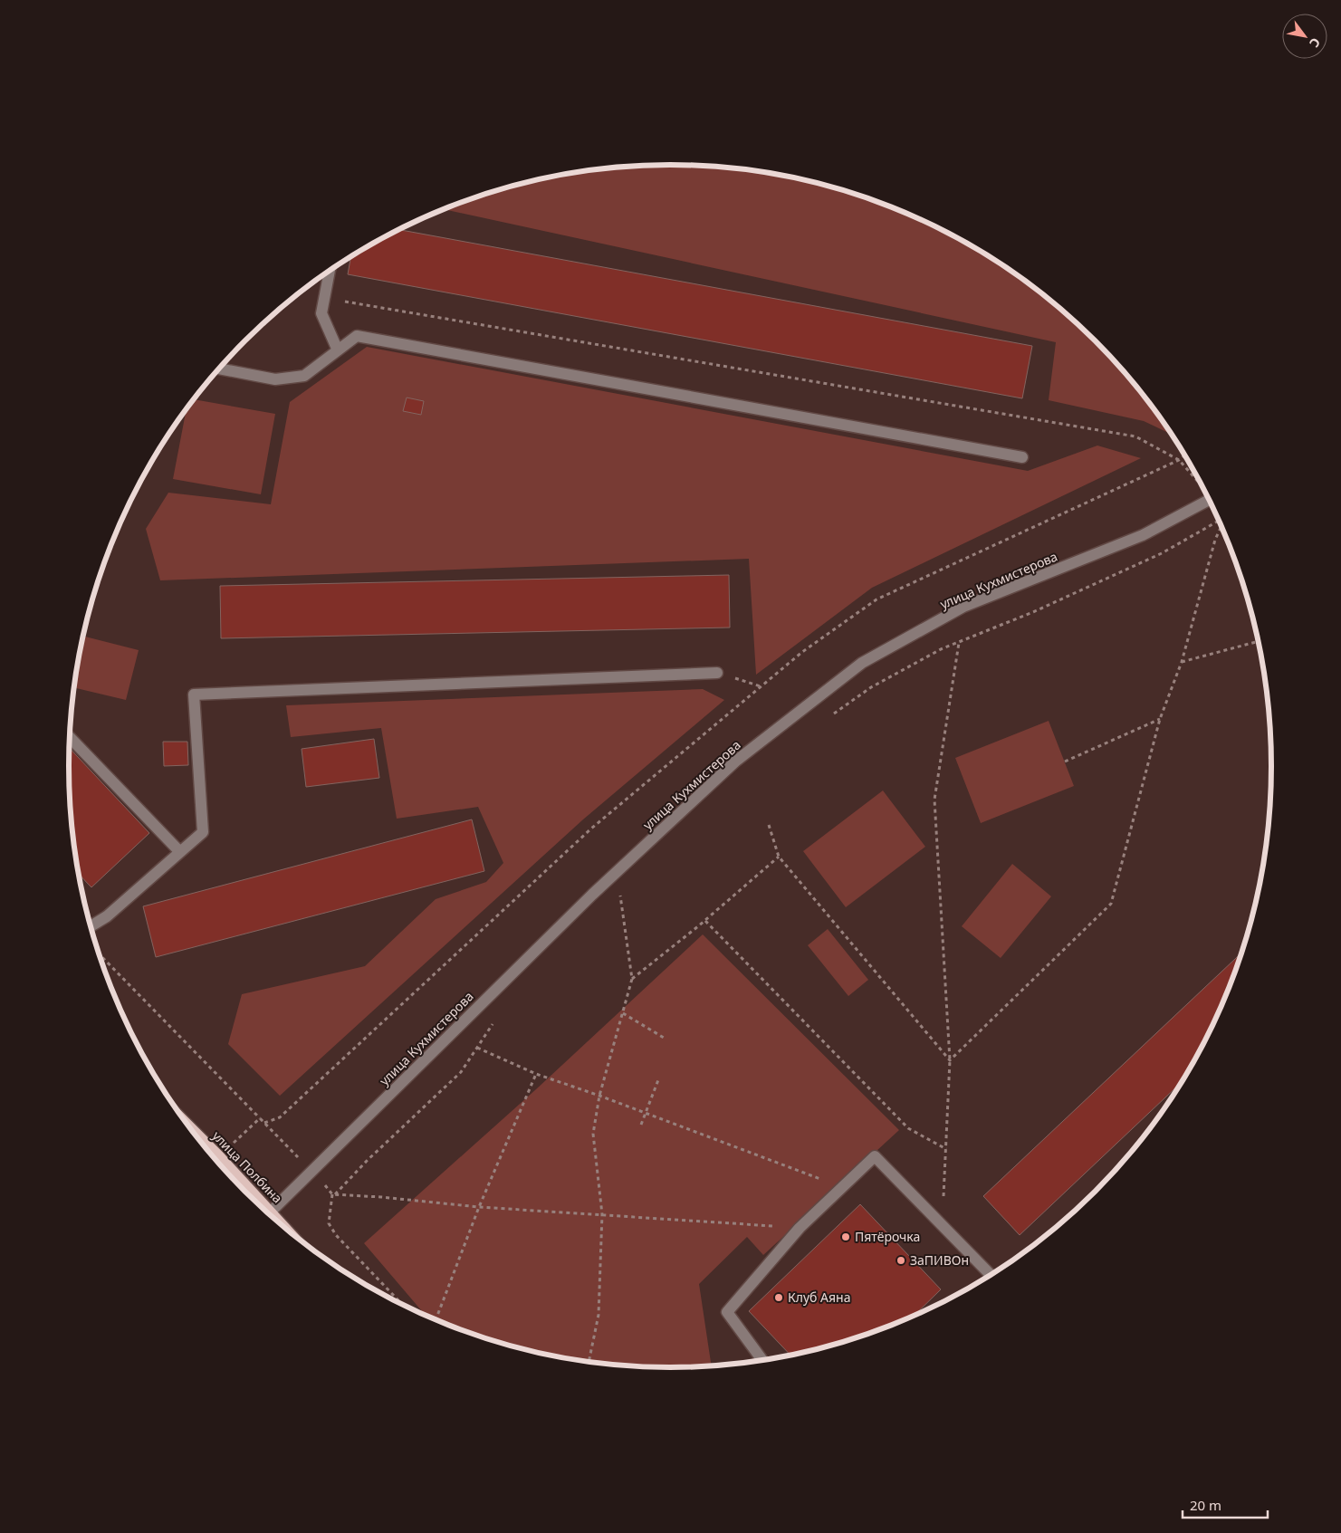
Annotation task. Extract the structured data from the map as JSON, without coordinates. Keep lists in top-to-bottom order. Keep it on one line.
{"streets":{"main road":["улица Полбина"],"street":["улица Кухмистерова"]},"places":["Пятёрочка","ЗаПИВОн","Клуб Аяна"],"scale_bar":"20 m","north":"bottom right"}
